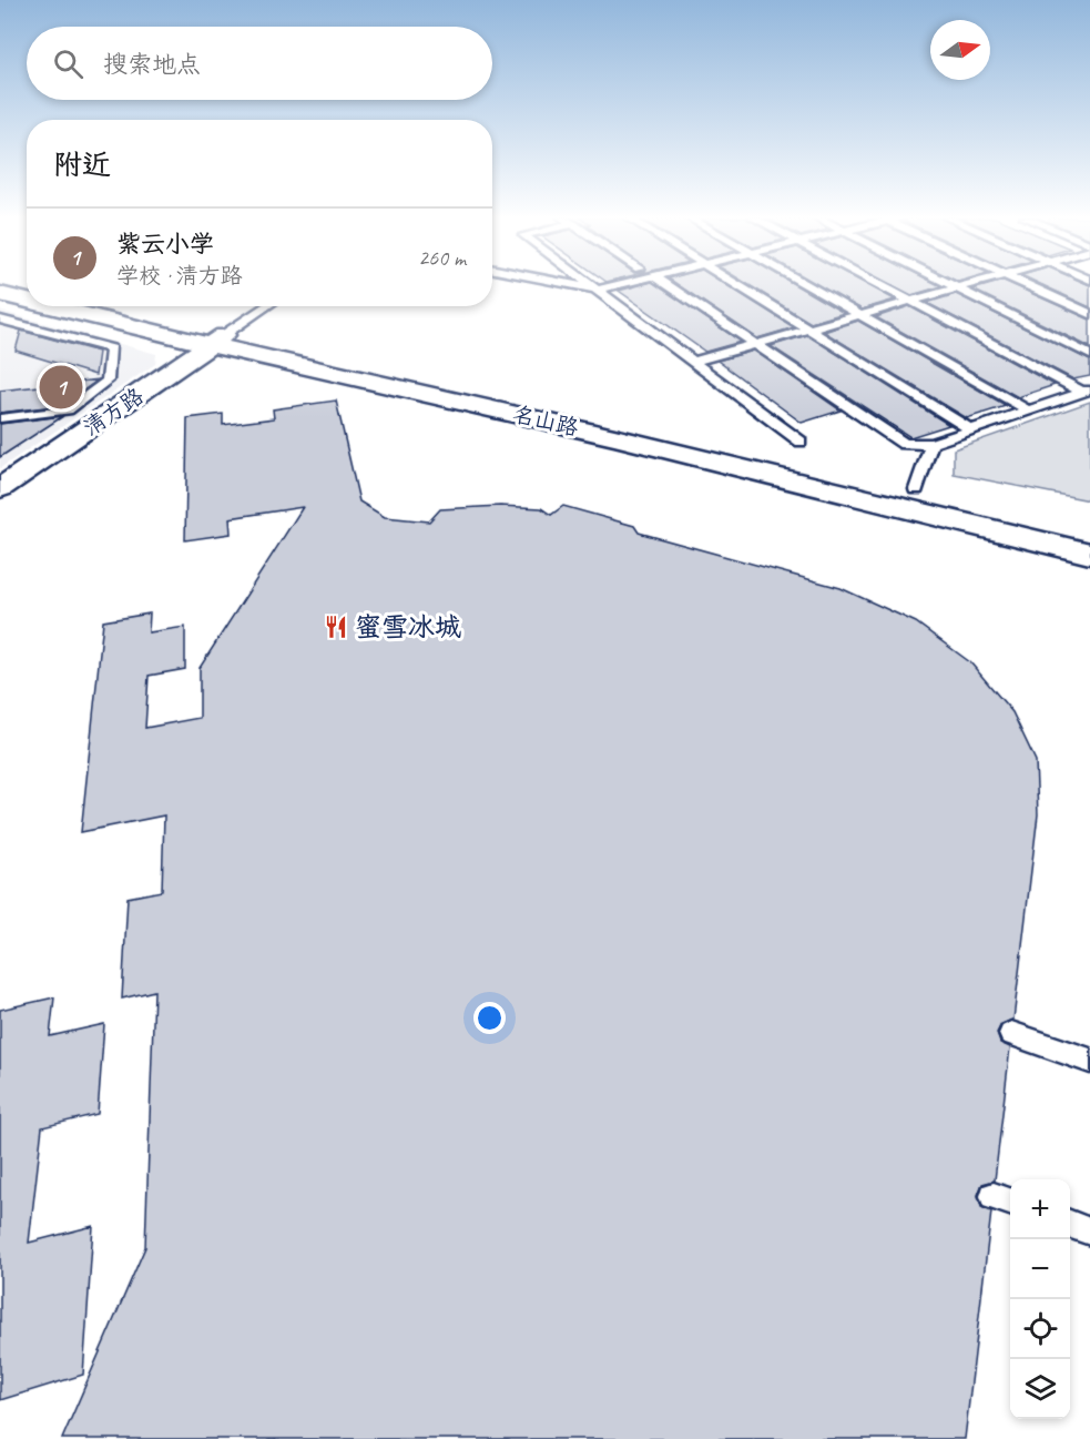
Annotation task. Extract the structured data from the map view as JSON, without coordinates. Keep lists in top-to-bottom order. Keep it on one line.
{"streets":{"street":["清方路","名山路"]},"crossings":[["清方路","名山路"]],"places":{"restaurant":["蜜雪冰城"]},"north":"right","page":{"search":"搜索地点","heading":"附近","list":[{"mark":"1","name":"紫云小学","note":"学校 · 清方路","value":"260 m"}],"pins":"1","map_buttons":["+","−"]}}
